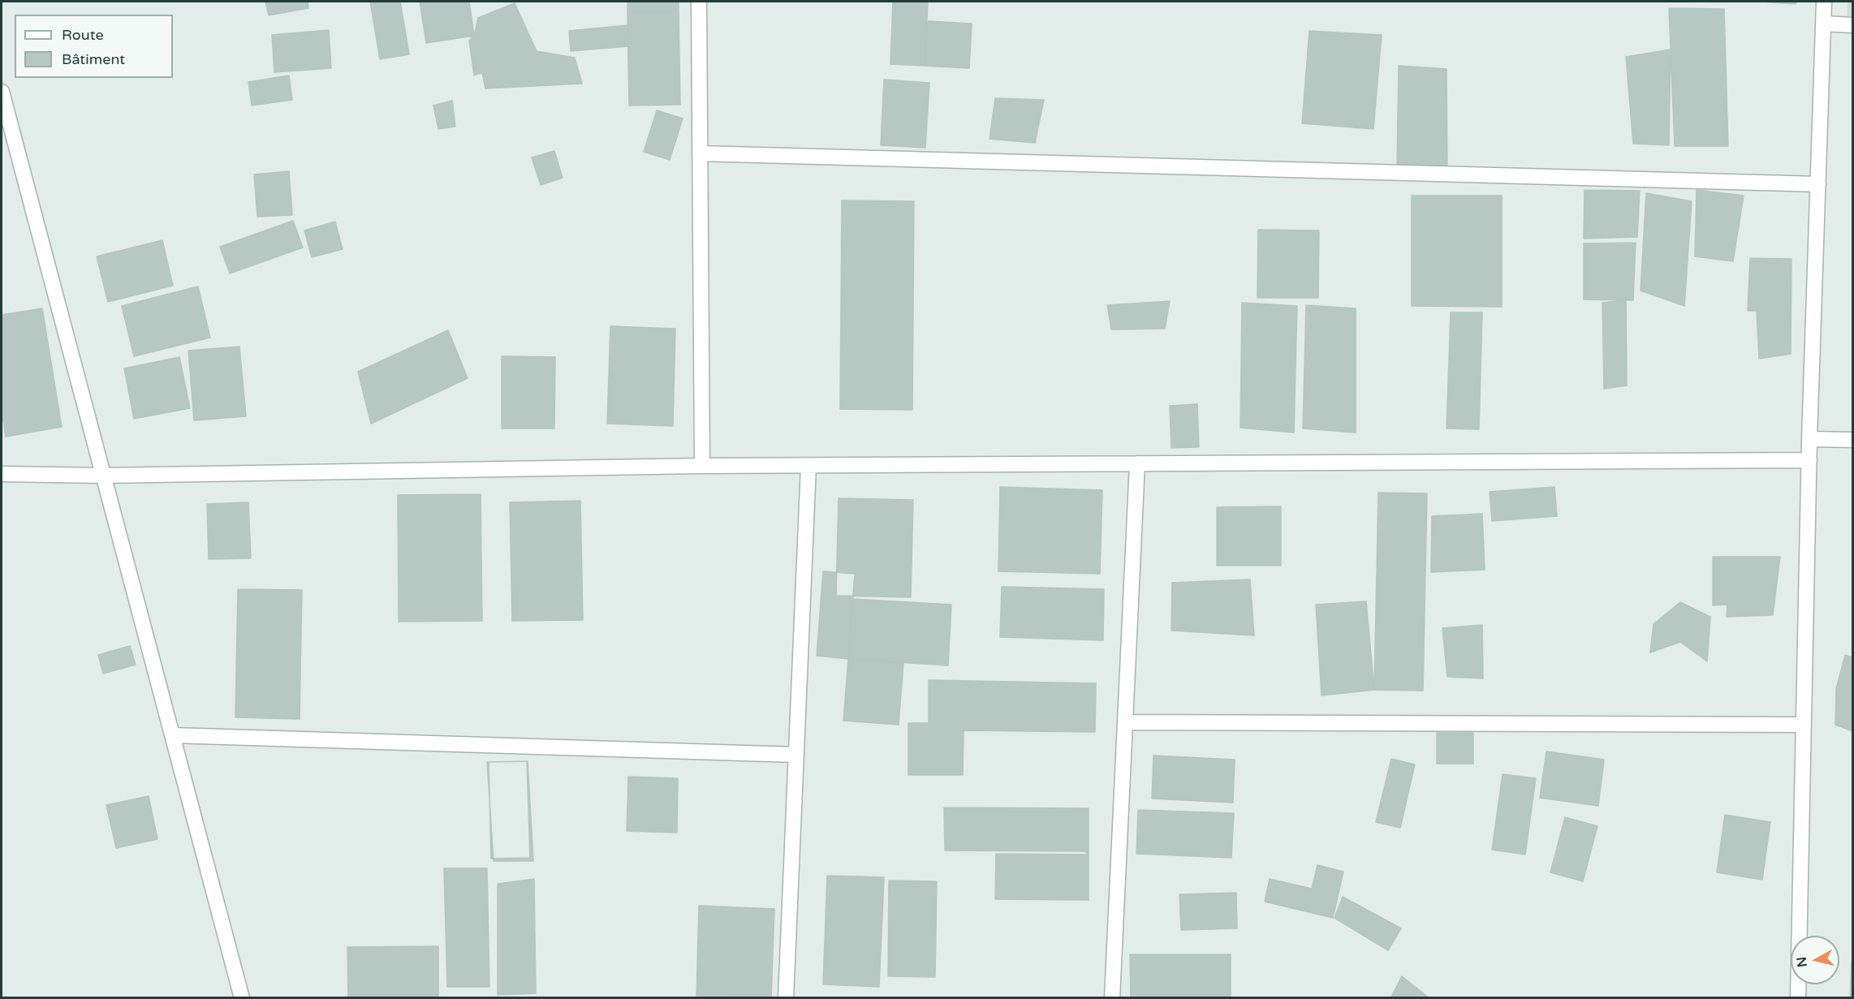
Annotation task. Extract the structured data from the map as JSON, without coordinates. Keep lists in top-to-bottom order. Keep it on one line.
{"legend":["Route","Bâtiment"],"north":"left"}
